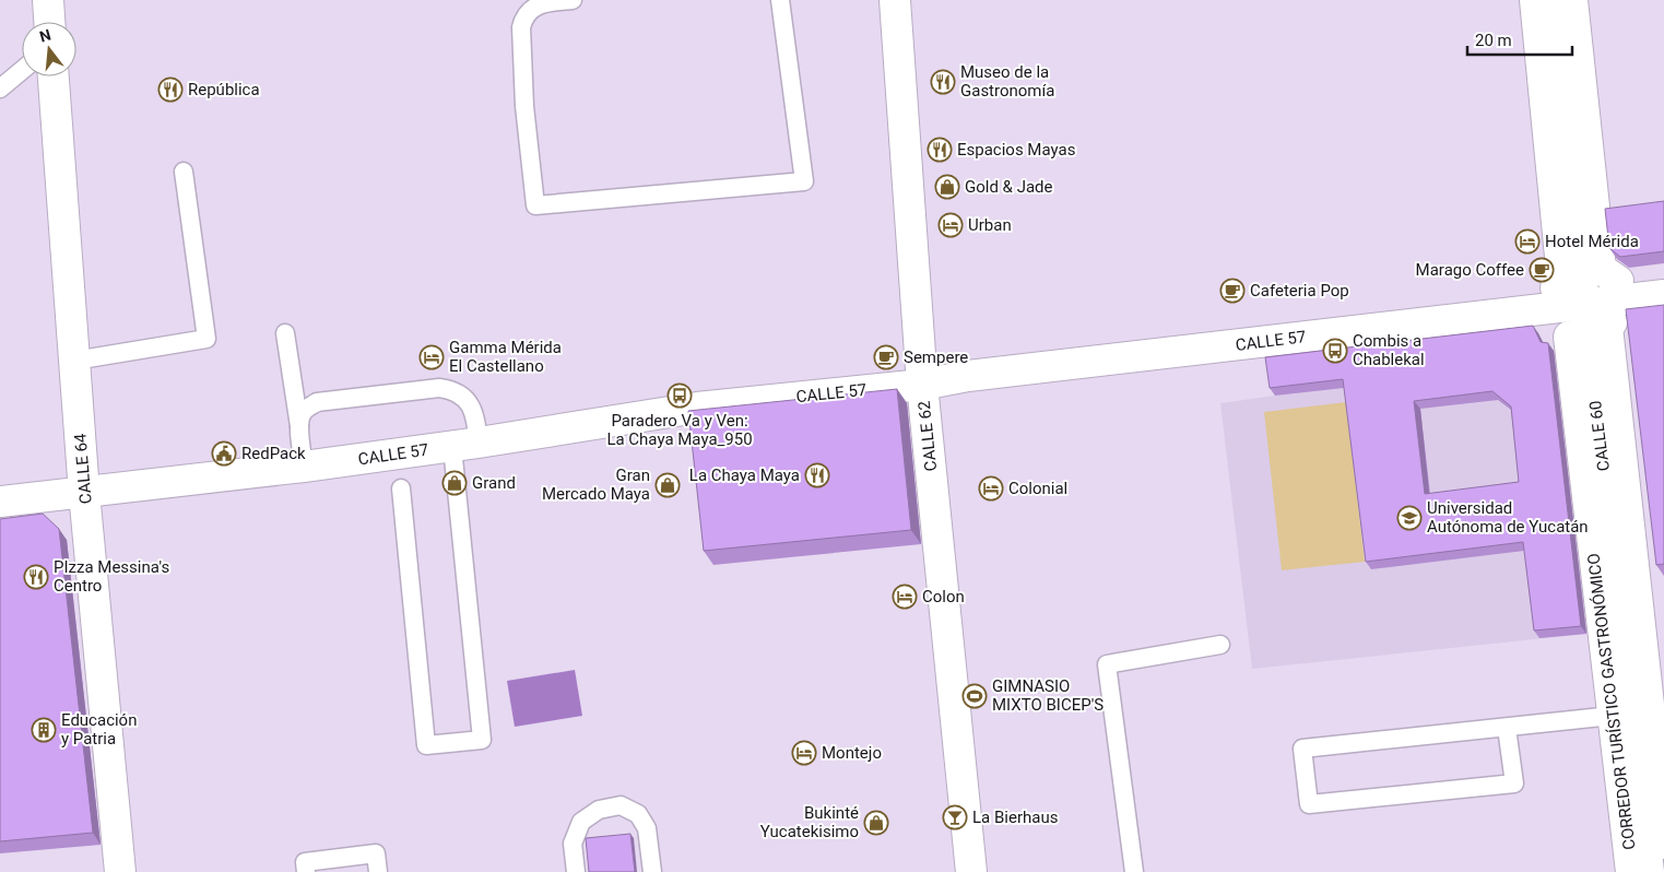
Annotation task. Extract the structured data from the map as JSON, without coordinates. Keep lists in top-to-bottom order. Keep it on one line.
{"streets":{"street":["CALLE 57","CALLE 62","CALLE 60","CALLE 64","CORREDOR TURÍSTICO GASTRONÓMICO"]},"crossings":[["CALLE 57","CALLE 62"],["CALLE 57","CALLE 60"],["CALLE 57","CALLE 64"],["CALLE 60","CORREDOR TURÍSTICO GASTRONÓMICO"]],"places":{"restaurant":["Museo de la Gastronomía","República","Espacios Mayas","La Chaya Maya","PIzza Messina's Centro"],"shop":["Gold & Jade","Grand","Gran Mercado Maya","Bukinté Yucatekisimo"],"hotel":["Urban","Hotel Mérida","Gamma Mérida El Castellano","Colonial","Colon","Montejo"],"cafe":["Marago Coffee","Cafeteria Pop","Sempere"],"bus stop":["Combis a Chablekal","Paradero Va y Ven: La Chaya Maya_950"],"public building":["RedPack"],"school or university":["Universidad Autónoma de Yucatán"],"sports":["GIMNASIO MIXTO BICEP'S"],"building":["Educación y Patria"],"bar":["La Bierhaus"]},"scale_bar":"20 m","north":"top"}
